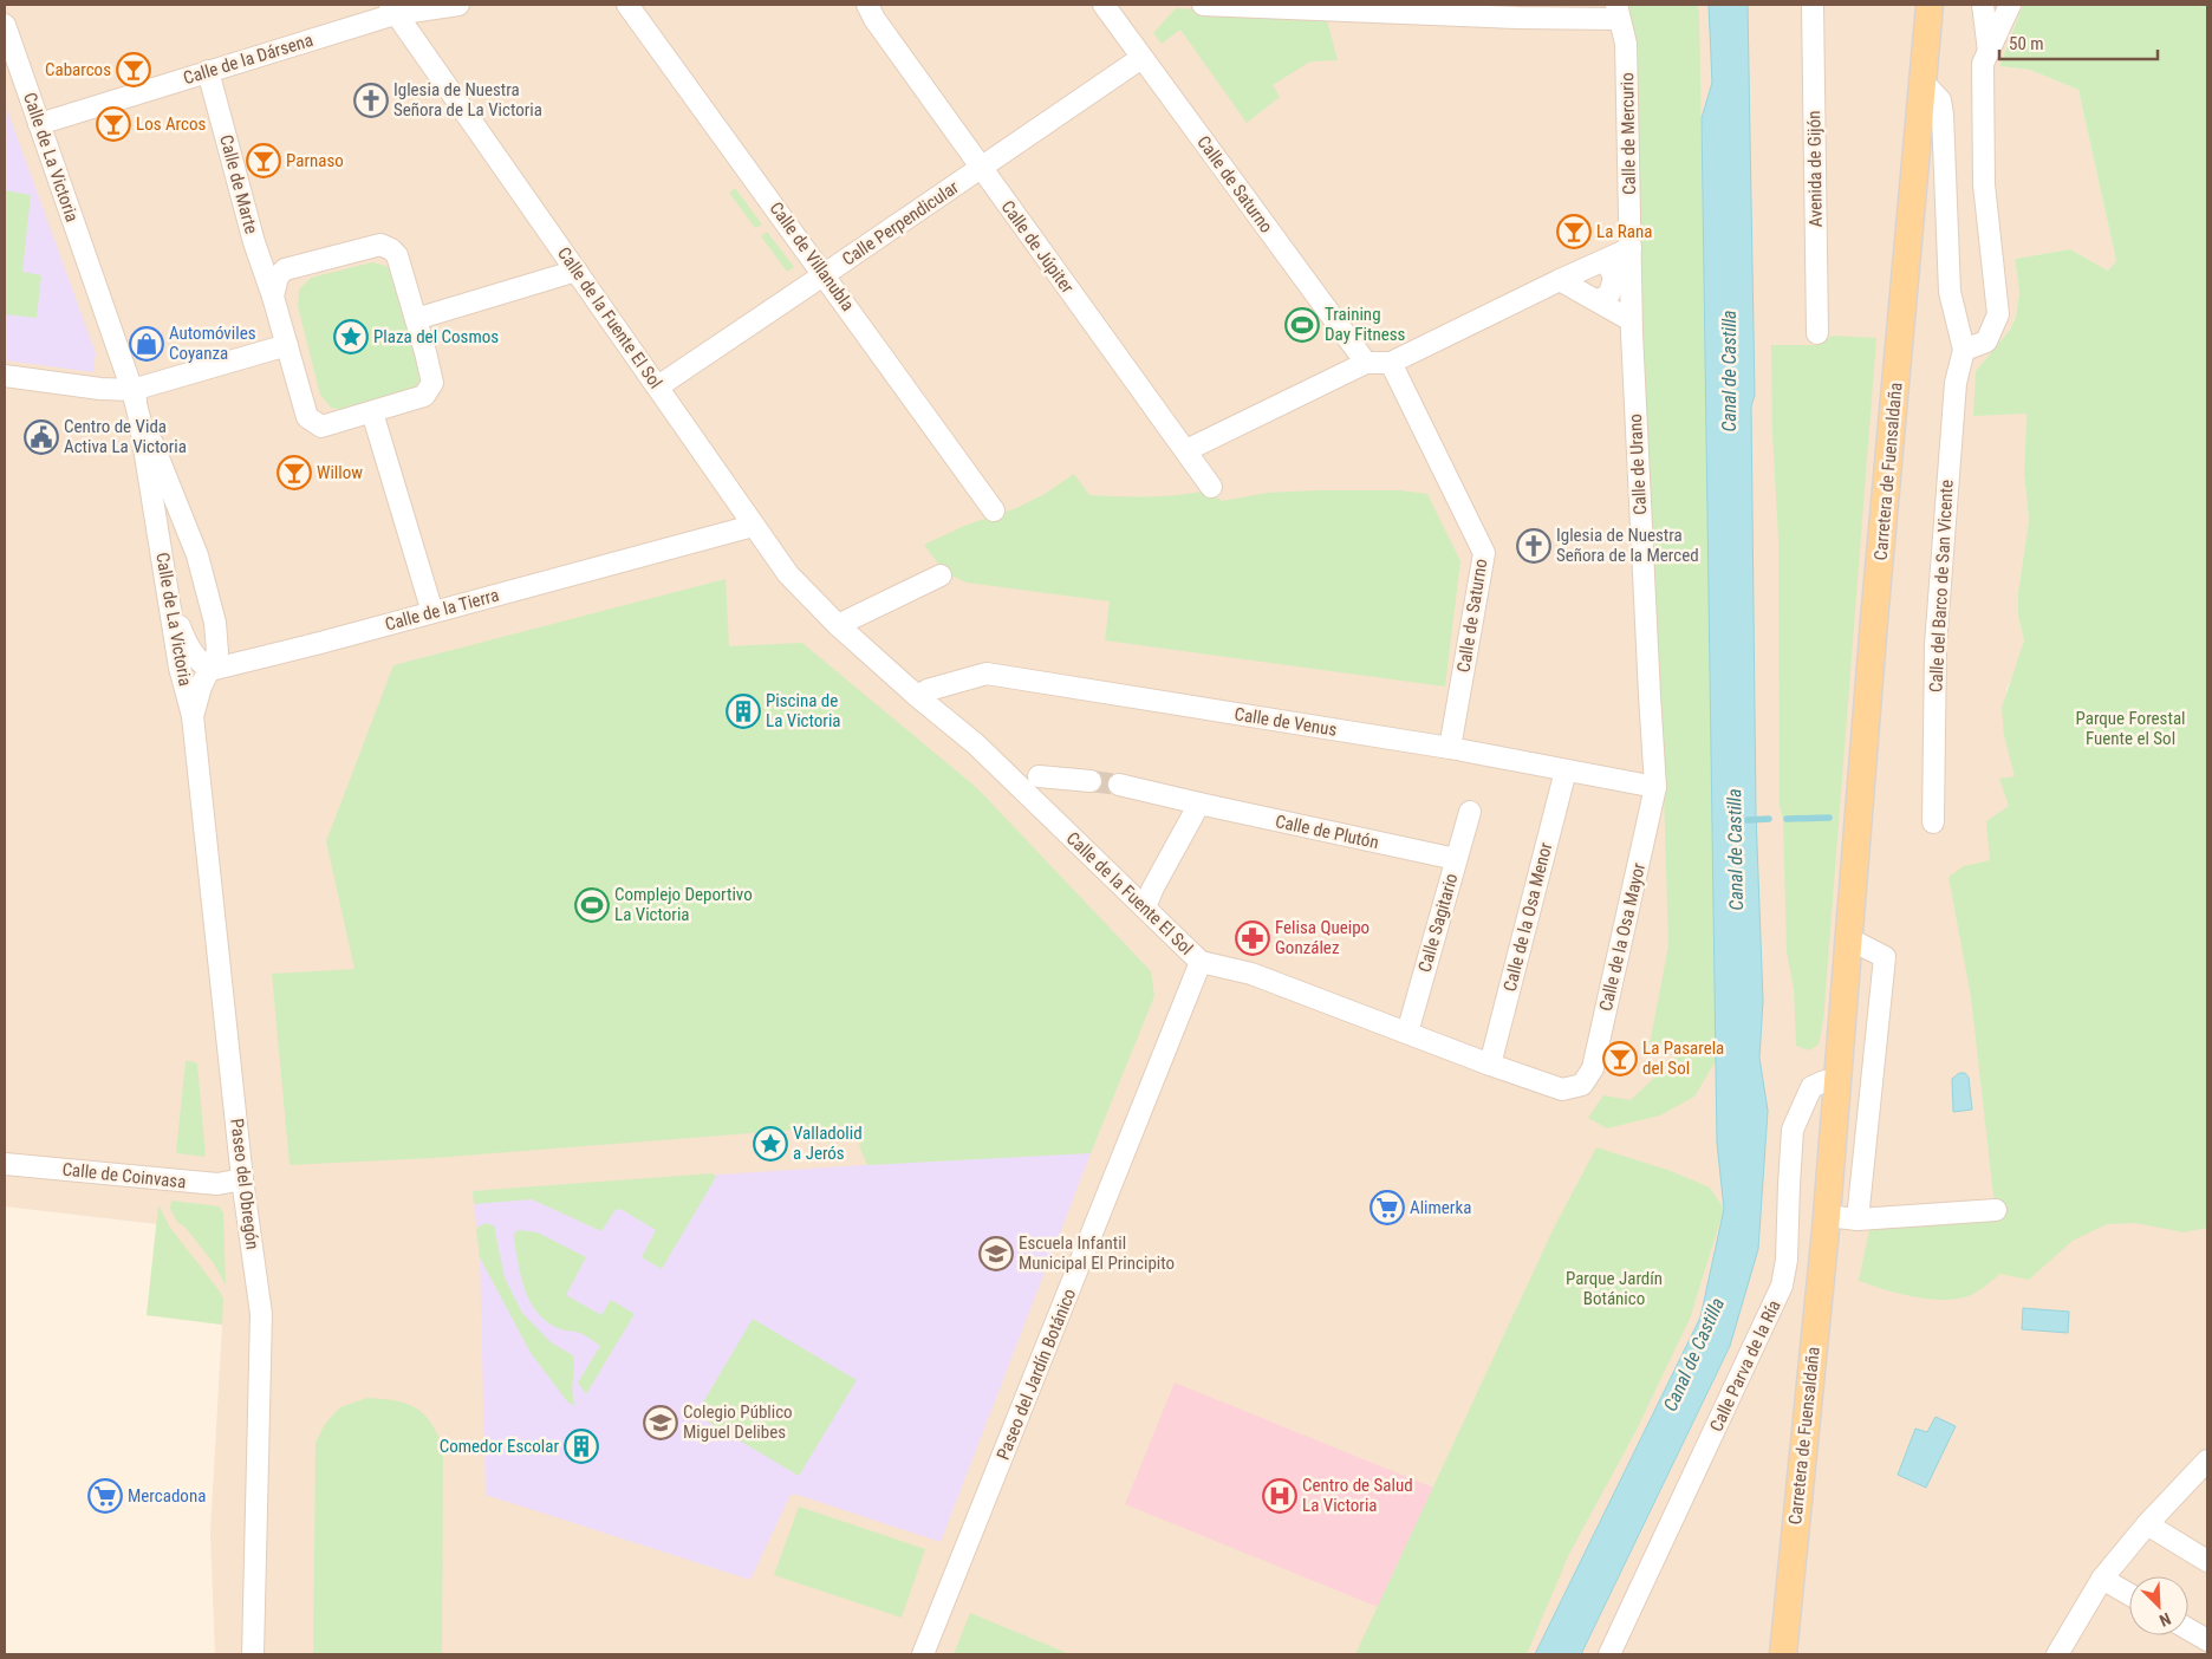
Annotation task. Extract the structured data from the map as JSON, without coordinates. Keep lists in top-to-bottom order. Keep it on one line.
{"streets":{"main road":["Carretera de Fuensaldaña"],"street":["Calle de la Dársena","Calle de Mercurio","Calle de La Victoria","Avenida de Gijón","Calle de Marte","Calle de Saturno","Calle Perpendicular","Calle de Júpiter","Calle de Villanubla","Calle de la Fuente El Sol","Calle de Urano","Calle del Barco de San Vicente","Calle de la Tierra","Calle de Venus","Calle de Plutón","Calle de la Osa Menor","Calle Sagitario","Calle de la Osa Mayor","Calle de Coinvasa","Paseo del Obregón","Calle Parva de la Ría","Paseo del Jardín Botánico"]},"crossings":[["Calle de la Dársena","Calle de La Victoria"],["Calle de la Dársena","Calle de Marte"],["Calle de la Dársena","Calle de la Fuente El Sol"],["Calle de Mercurio","Calle de Urano"],["Calle de La Victoria","Calle de la Tierra"],["Calle de La Victoria","Paseo del Obregón"],["Calle de Saturno","Calle Perpendicular"],["Calle de Saturno","Calle de Venus"],["Calle Perpendicular","Calle de Júpiter"],["Calle Perpendicular","Calle de Villanubla"],["Calle Perpendicular","Calle de la Fuente El Sol"],["Calle de la Fuente El Sol","Calle de la Tierra"],["Calle de la Fuente El Sol","Calle de Venus"],["Calle de la Fuente El Sol","Calle de la Osa Menor"],["Calle de la Fuente El Sol","Calle Sagitario"],["Calle de la Fuente El Sol","Calle de la Osa Mayor"],["Calle de la Fuente El Sol","Paseo del Jardín Botánico"],["Calle de Urano","Calle de Venus"],["Calle de Urano","Calle de la Osa Mayor"],["Carretera de Fuensaldaña","Calle del Barco de San Vicente"],["Carretera de Fuensaldaña","Calle Parva de la Ría"],["Calle de Venus","Calle de la Osa Menor"],["Calle de Venus","Calle de la Osa Mayor"],["Calle de Plutón","Calle Sagitario"],["Calle de Coinvasa","Paseo del Obregón"]],"water":["Canal de Castilla"],"parks":["Parque Forestal Fuente el Sol","Parque Jardín Botánico"],"places":{"bar":["Cabarcos","Los Arcos","Parnaso","La Rana","Willow","La Pasarela del Sol"],"church":["Iglesia de Nuestra Señora de La Victoria","Iglesia de Nuestra Señora de la Merced"],"sports":["Training Day Fitness","Complejo Deportivo La Victoria"],"place":["Plaza del Cosmos","Valladolid a Jerós"],"shop":["Automóviles Coyanza"],"public building":["Centro de Vida Activa La Victoria"],"building":["Piscina de La Victoria","Comedor Escolar"],"pharmacy":["Felisa Queipo González"],"supermarket":["Alimerka","Mercadona"],"school or university":["Escuela Infantil Municipal El Principito","Colegio Público Miguel Delibes"],"hospital":["Centro de Salud La Victoria"]},"scale_bar":"50 m","north":"bottom right"}
